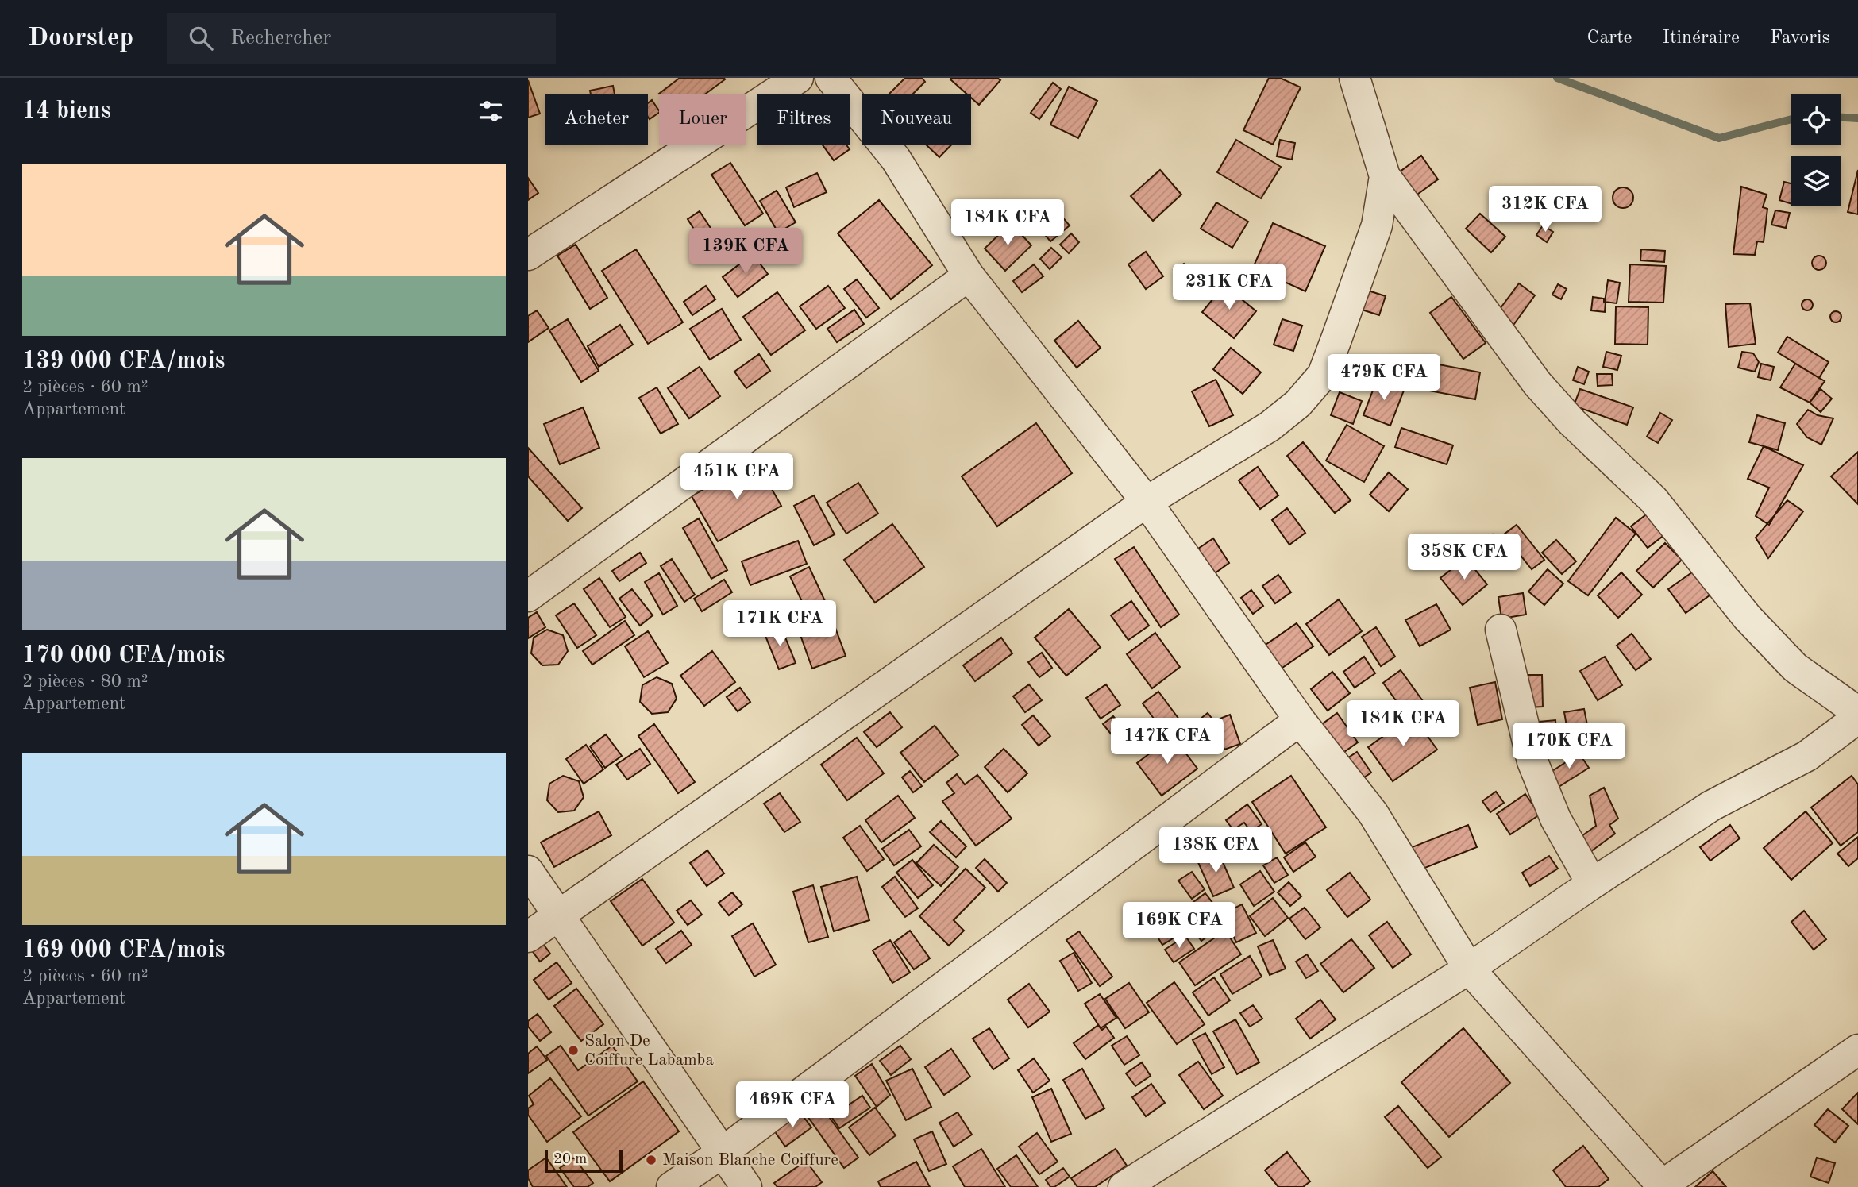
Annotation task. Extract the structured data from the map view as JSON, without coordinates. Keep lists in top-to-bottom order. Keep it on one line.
{"places":["Salon De Coiffure Labamba","Maison Blanche Coiffure"],"scale_bar":"20 m","page":{"header":"Doorstep","search":"Rechercher","nav":["Carte","Itinéraire","Favoris"],"heading":"14 biens","chip":["Acheter","Louer","Filtres","Nouveau"],"list":[{"name":"139 000 CFA/mois","note":"2 pièces · 60 m² · Appartement"},{"name":"170 000 CFA/mois","note":"2 pièces · 80 m² · Appartement"},{"name":"169 000 CFA/mois","note":"2 pièces · 60 m² · Appartement"}],"price":["312K CFA","184K CFA","139K CFA","231K CFA","479K CFA","451K CFA","358K CFA","171K CFA","184K CFA","147K CFA","170K CFA","138K CFA","169K CFA","469K CFA"],"scale":"20 m"}}
